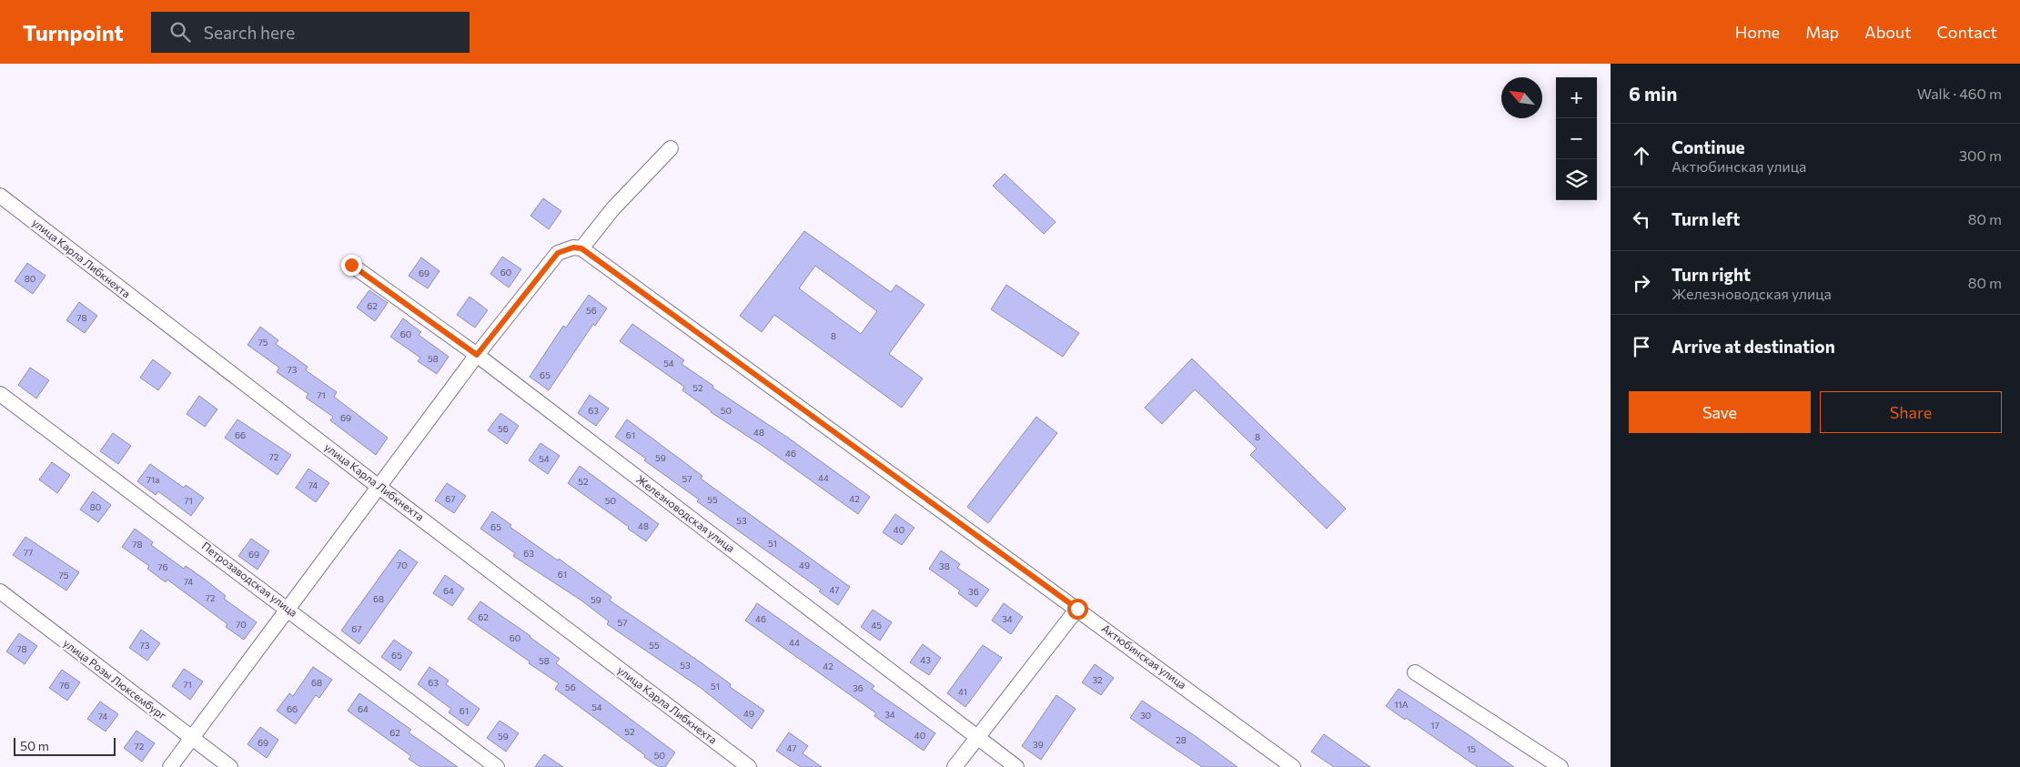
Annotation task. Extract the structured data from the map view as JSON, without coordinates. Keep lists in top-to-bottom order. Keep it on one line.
{"streets":{"street":["улица Карла Либкнехта","Железноводская улица","Петрозаводская улица","Актюбинская улица","улица Розы Люксембург"]},"house_numbers":["60","69","80","62","56","78","60","8","75","58","54","73","65","52","71","63","50","69","56","48","66","61","8","46","72","59","54","44","57","71а","52","74","67","42","55","71","50","80","53","48","65","40","51","78","77","63","69","70","49","38","76","61","75","74","47","64","36","72","68","59","62","46","34","57","70","45","67","60","44","73","55","78","65","43","58","53","42","32","68","63","71","76","51","56","36","41","11А","54","66","64","61","49","34","30","74","17","52","62","40","59","28","69","39","72","47","15","50"],"scale_bar":"50 m","north":"top left","page":{"header":"Turnpoint","search":"Search here","nav":["Home","Map","About","Contact"],"heading":["6 min","Walk · 460 m"],"map_buttons":["+","−"],"list":[["Continue","Актюбинская улица","300 m"],["Turn left","80 m"],["Turn right","Железноводская улица","80 m"],"Arrive at destination"],"buttons":["Save","Share"],"scale":"50 m"}}
